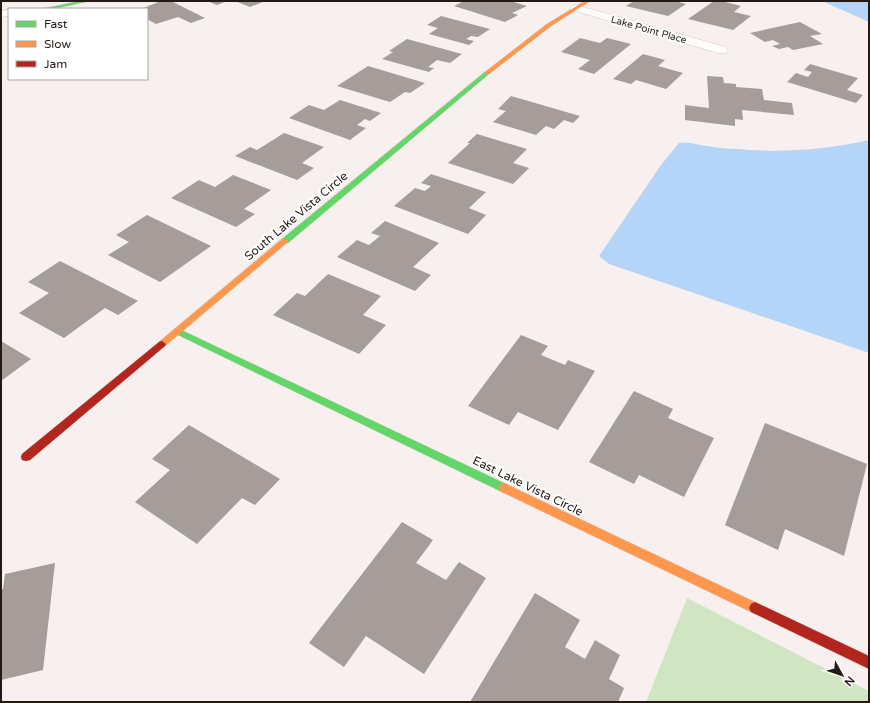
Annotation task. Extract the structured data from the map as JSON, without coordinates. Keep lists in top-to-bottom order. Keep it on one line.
{"streets":{"street":["Lake Point Place","South Lake Vista Circle","East Lake Vista Circle"]},"crossings":[["Lake Point Place","South Lake Vista Circle"],["South Lake Vista Circle","East Lake Vista Circle"]],"legend":["Fast","Slow","Jam"],"north":"bottom right"}
